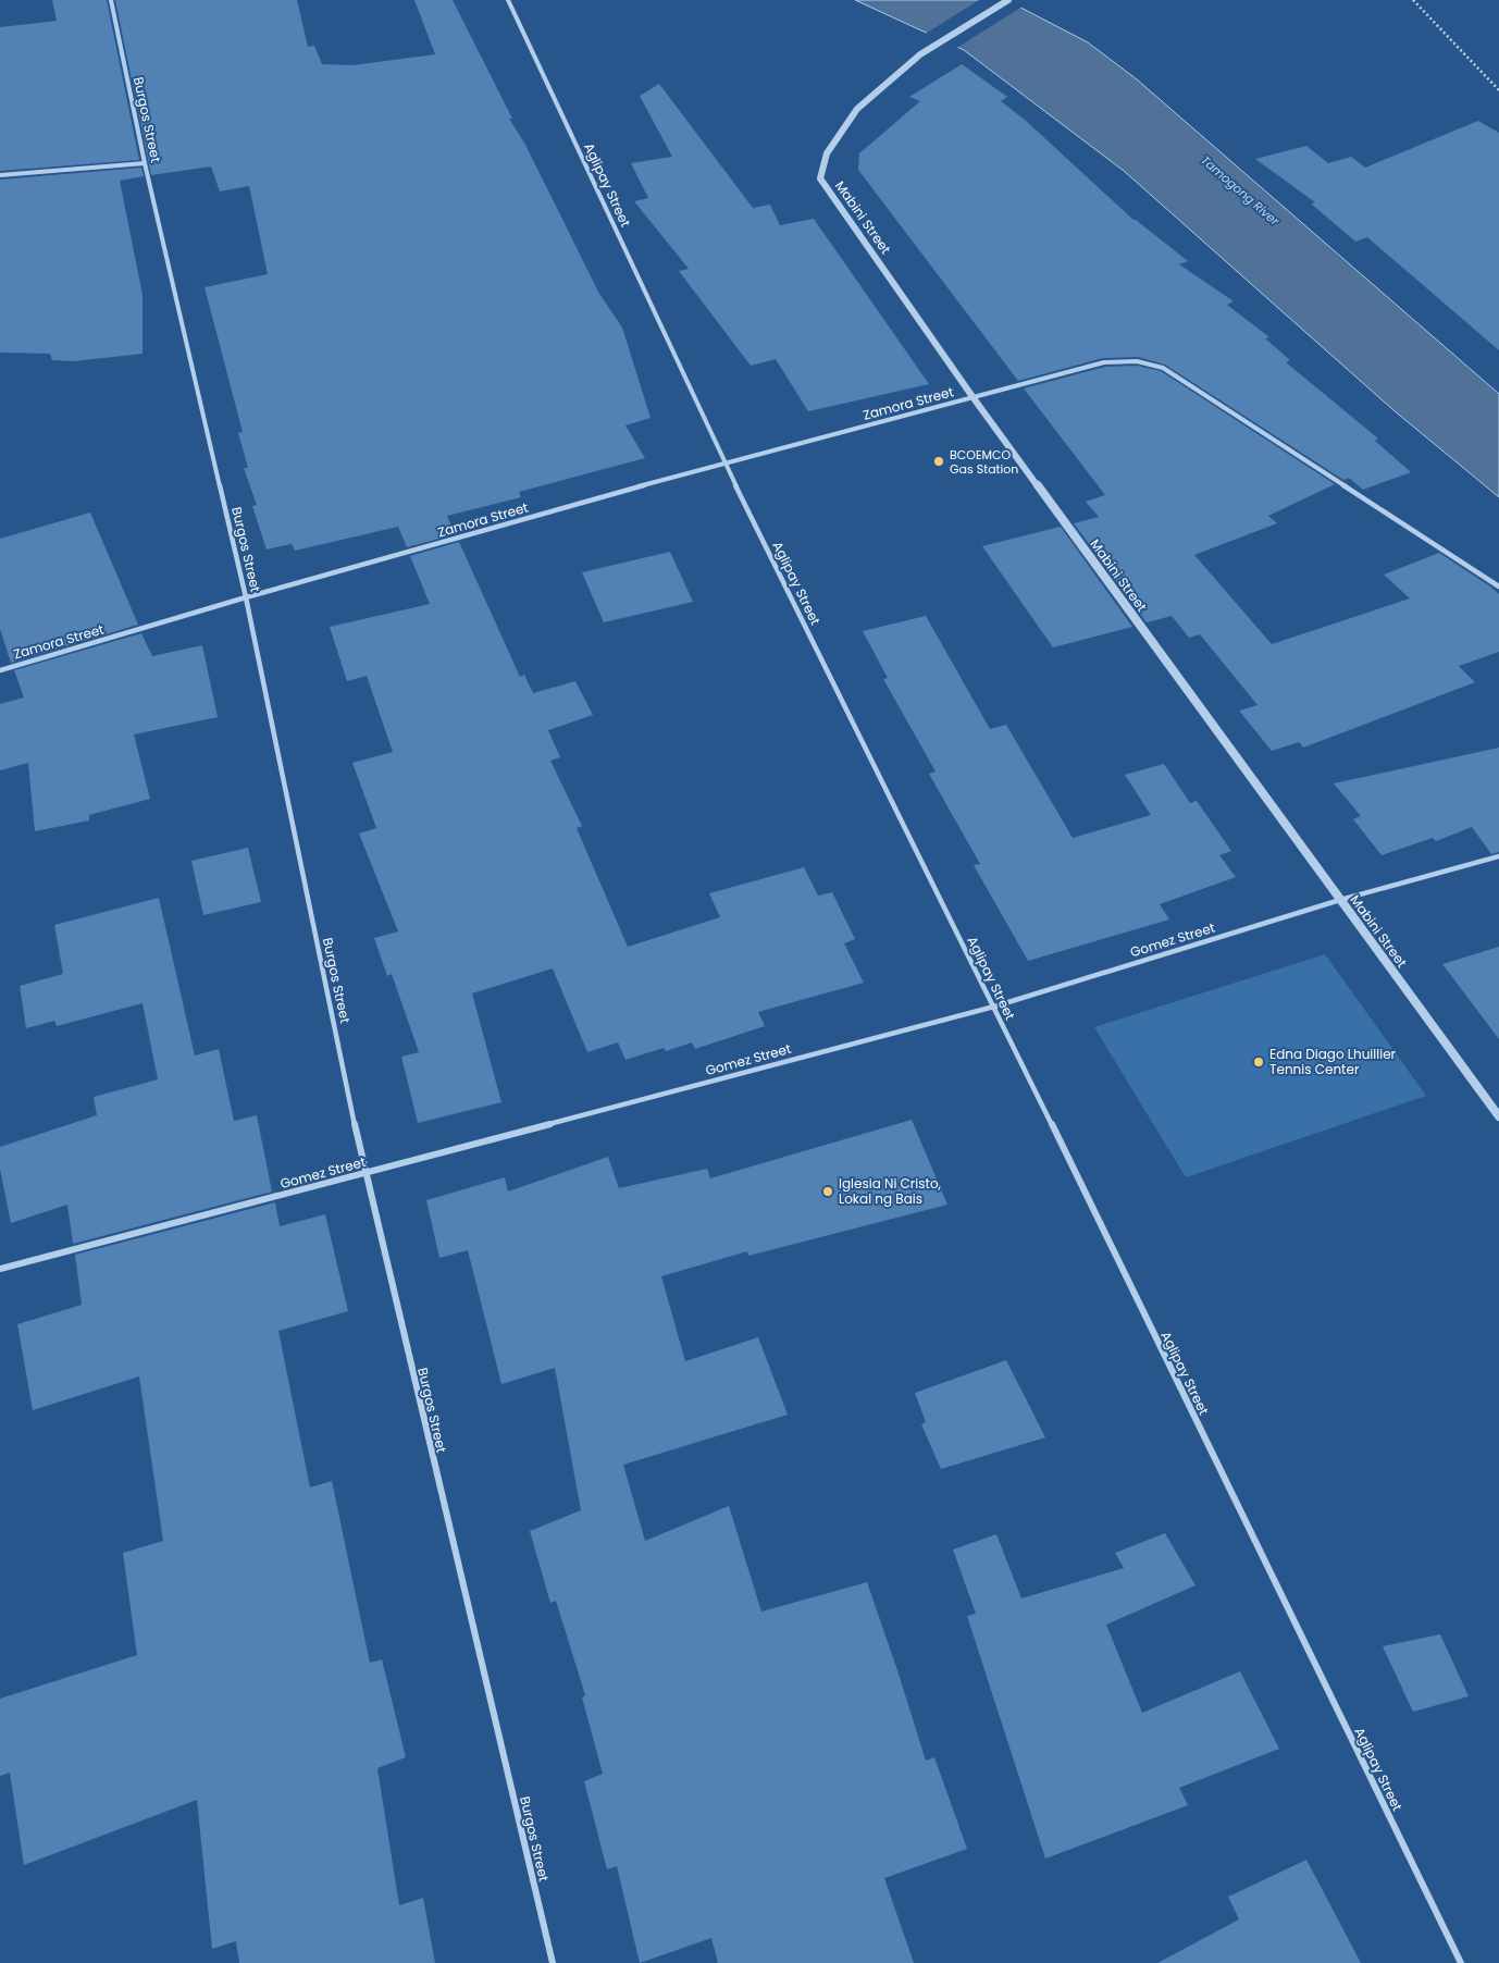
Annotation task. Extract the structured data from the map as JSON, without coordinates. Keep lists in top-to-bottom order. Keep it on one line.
{"streets":{"street":["Burgos Street","Aglipay Street","Mabini Street","Zamora Street","Gomez Street"]},"crossings":[["Burgos Street","Zamora Street"],["Burgos Street","Gomez Street"],["Aglipay Street","Zamora Street"],["Aglipay Street","Gomez Street"],["Mabini Street","Zamora Street"],["Mabini Street","Gomez Street"]],"water":["Tamogong River"],"places":["BCOEMCO Gas Station","Edna Diago Lhuillier Tennis Center","Iglesia Ni Cristo, Lokal ng Bais"]}
